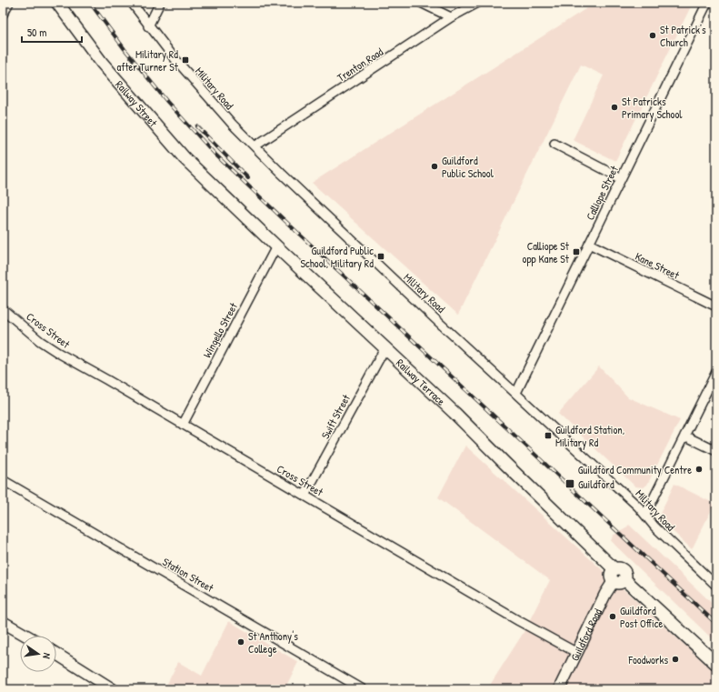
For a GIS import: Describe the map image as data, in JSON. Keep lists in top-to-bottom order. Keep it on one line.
{"streets":{"main road":["Railway Street","Railway Terrace"],"street":["Trenton Road","Military Road","Calliope Street","Kane Street","Cross Street","Wingello Street","Swift Street","Station Street","Guildford Road"]},"crossings":[["Trenton Road","Military Road"],["Military Road","Calliope Street"],["Railway Street","Railway Terrace"],["Calliope Street","Kane Street"],["Cross Street","Wingello Street"],["Cross Street","Swift Street"],["Cross Street","Guildford Road"],["Wingello Street","Railway Terrace"],["Railway Terrace","Swift Street"],["Railway Terrace","Guildford Road"]],"places":{"other":["St Patrick's Church","St Patricks Primary School","Guildford Public School","Guildford Community Centre","Guildford Post Office","St Anthony's College","Foodworks"],"transit":["Military Rd after Turner St","Calliope St opp Kane St","Guildford Public School, Military Rd","Guildford Station, Military Rd","Guildford"]},"scale_bar":"50 m","north":"right"}
